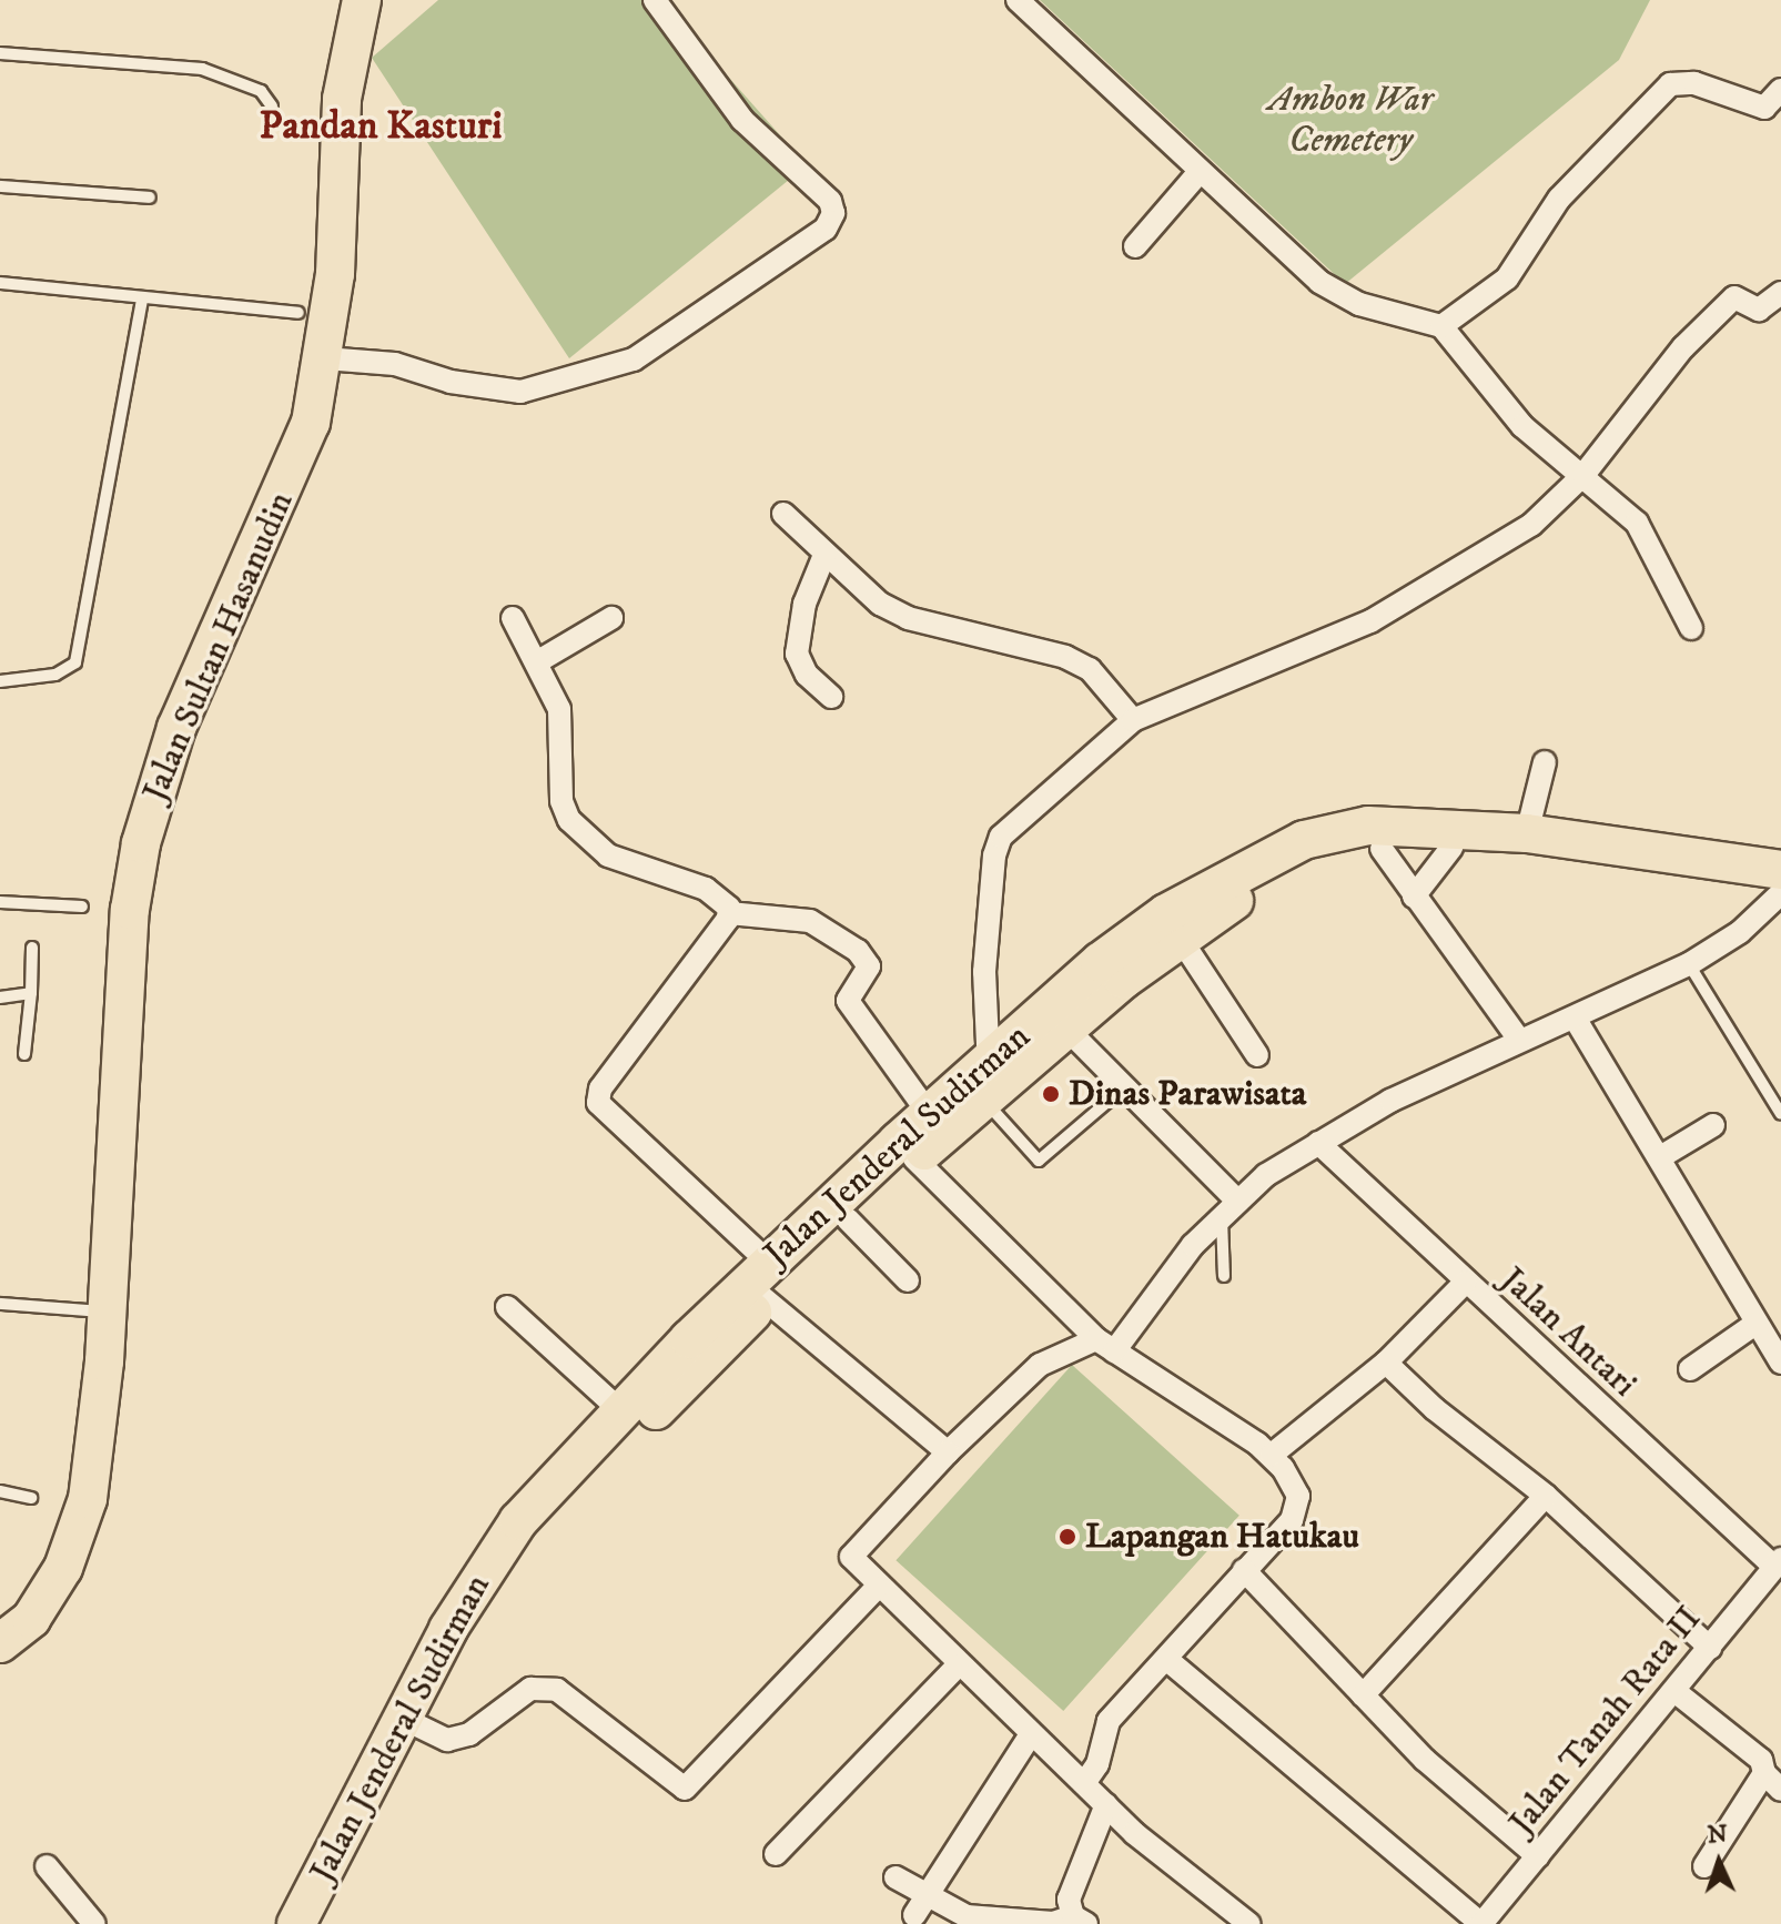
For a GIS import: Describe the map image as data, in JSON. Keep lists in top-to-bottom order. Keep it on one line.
{"streets":{"highway":["Jalan Sultan Hasanudin","Jalan Jenderal Sudirman"],"street":["Jalan Antari","Jalan Tanah Rata II"]},"crossings":[["Jalan Antari","Jalan Tanah Rata II"]],"districts":["Pandan Kasturi"],"parks":["Ambon War Cemetery"],"places":["Dinas Parawisata","Lapangan Hatukau"],"north":"top"}
